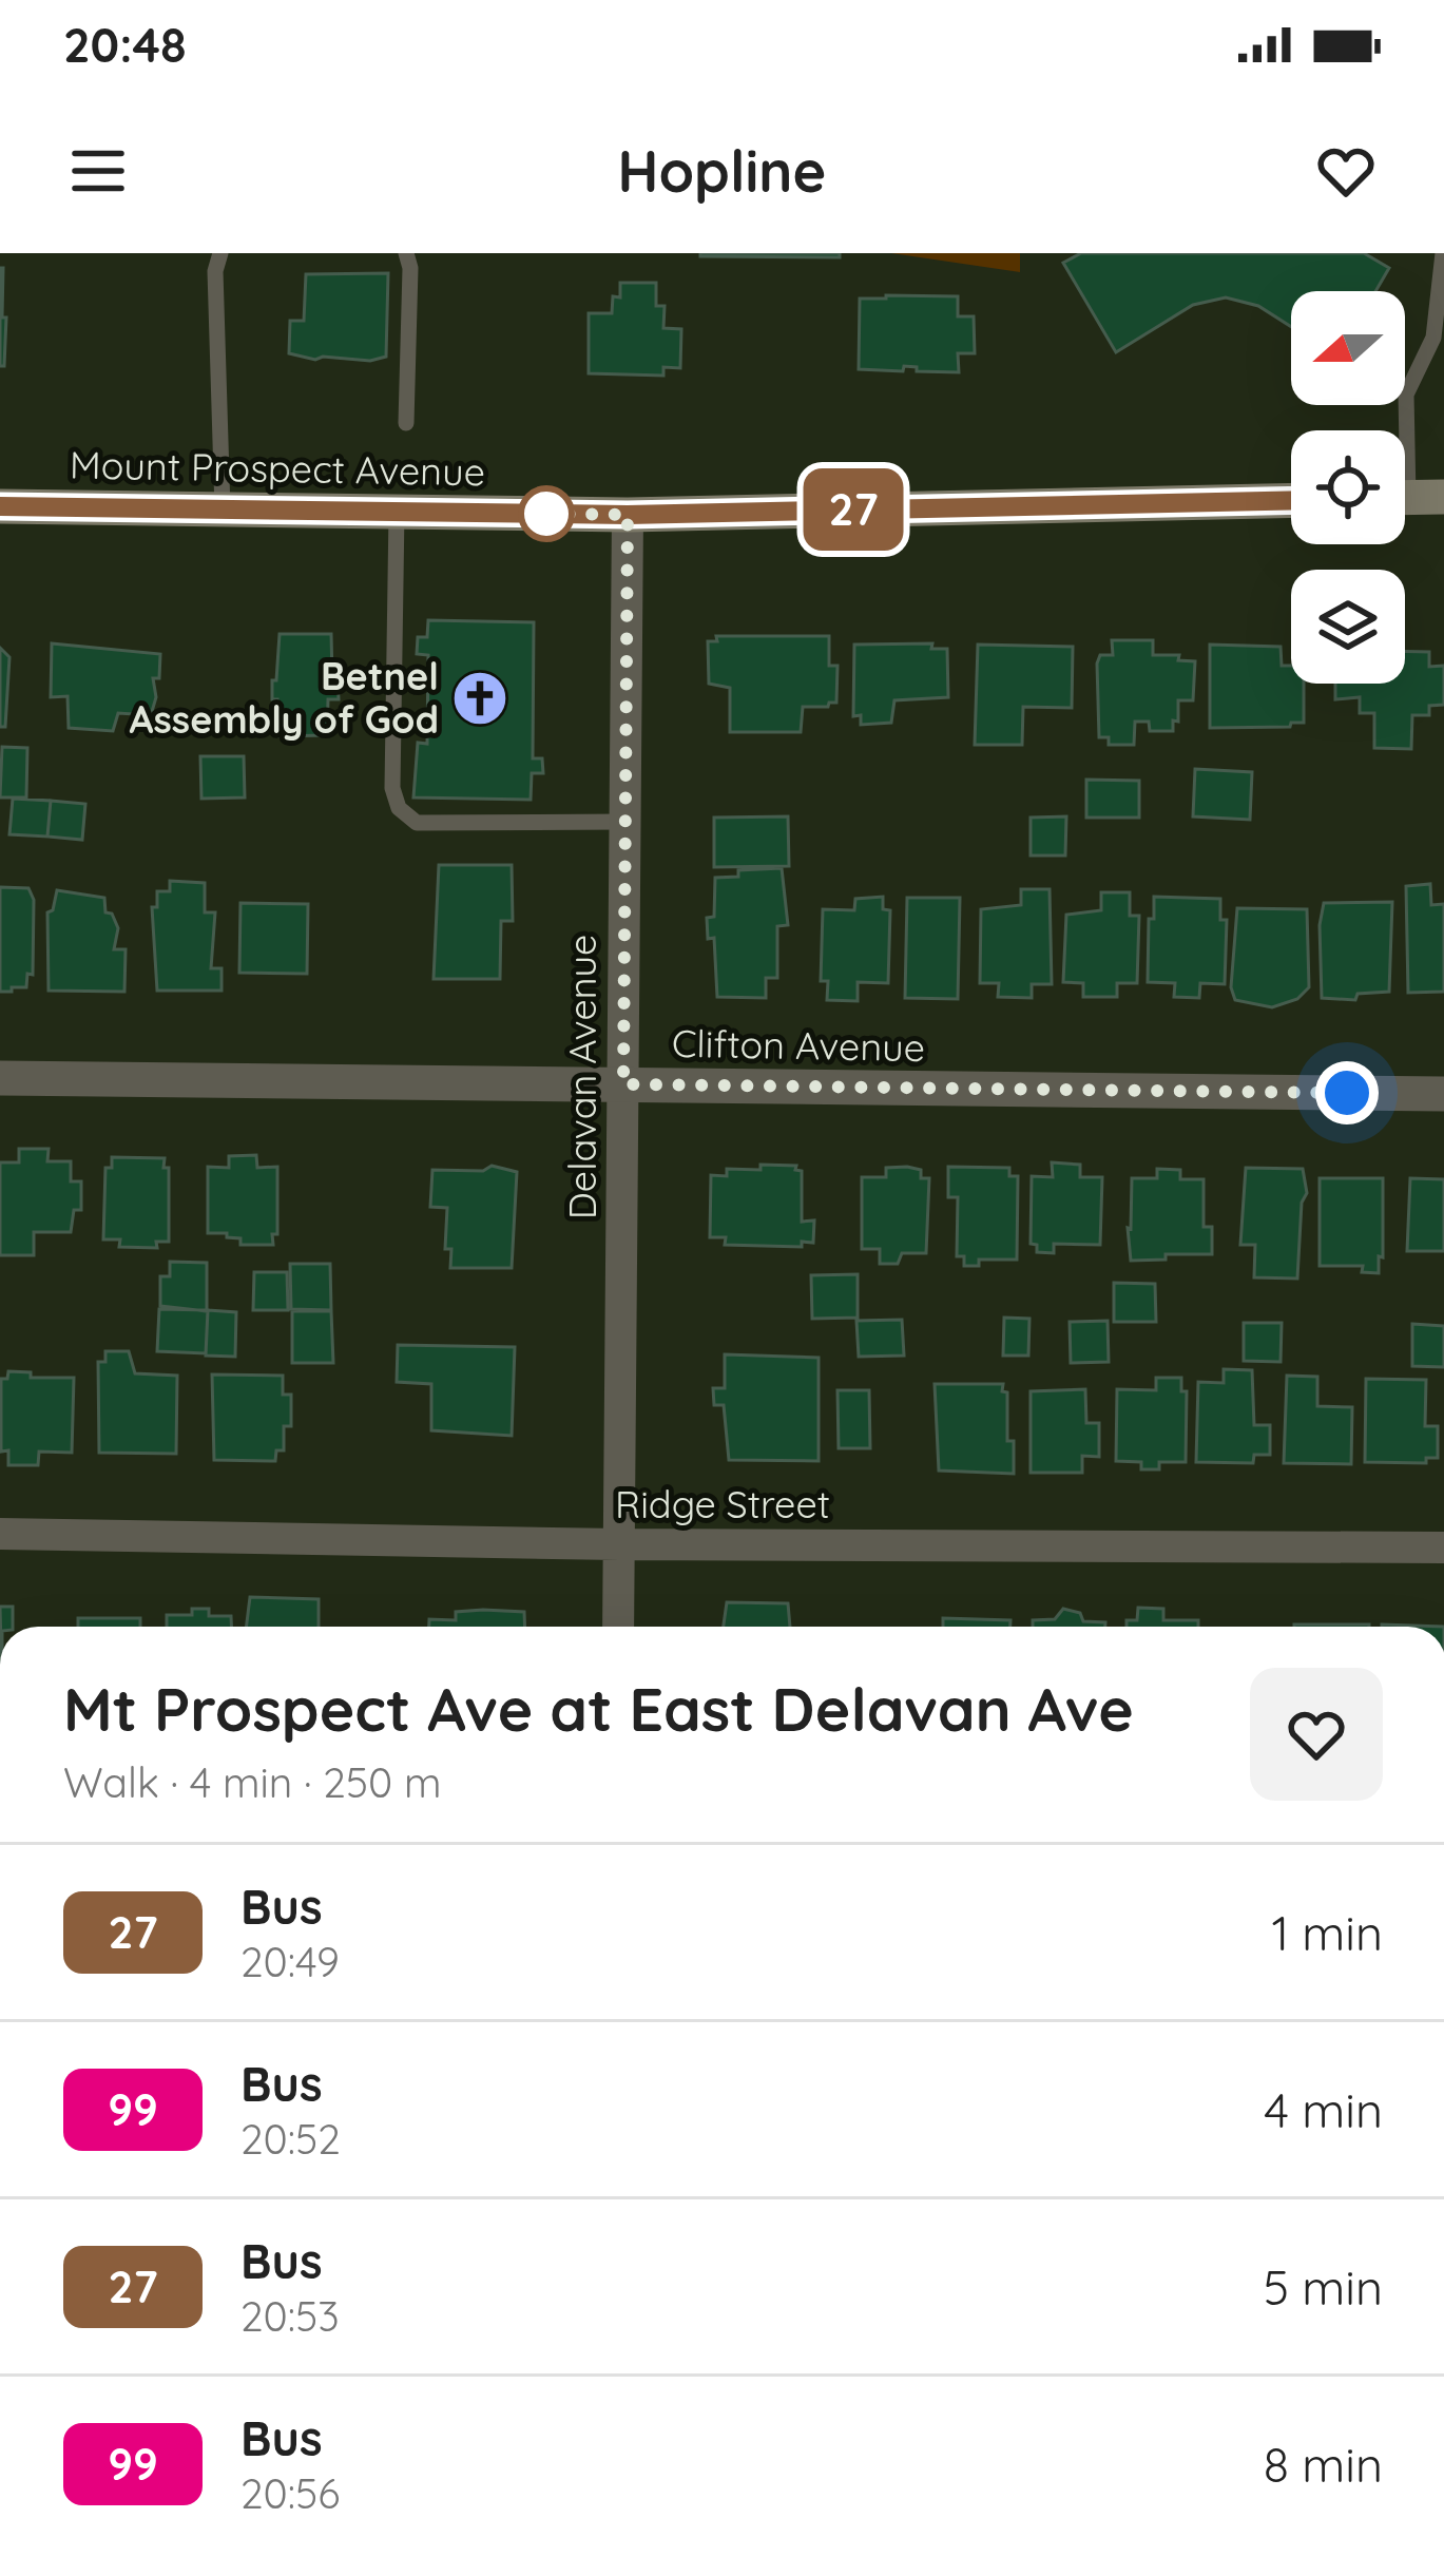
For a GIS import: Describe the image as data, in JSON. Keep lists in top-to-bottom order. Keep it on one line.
{"streets":{"main road":["Mount Prospect Avenue"],"street":["Clifton Avenue","Delavan Avenue","Ridge Street"]},"crossings":[["Mount Prospect Avenue","Delavan Avenue"],["Clifton Avenue","Delavan Avenue"],["Delavan Avenue","Ridge Street"]],"places":{"church":["Betnel Assembly of God"]},"lines":["bus line 27"],"north":"left","page":{"status":"20:48","header":"Hopline","on_map":"27","heading":["Mt Prospect Ave at East Delavan Ave","Walk · 4 min · 250 m"],"list":[{"mark":"27","name":"Bus","note":"20:49","value":"1 min"},{"mark":"99","name":"Bus","note":"20:52","value":"4 min"},{"mark":"27","name":"Bus","note":"20:53","value":"5 min"},{"mark":"99","name":"Bus","note":"20:56","value":"8 min"}]}}
